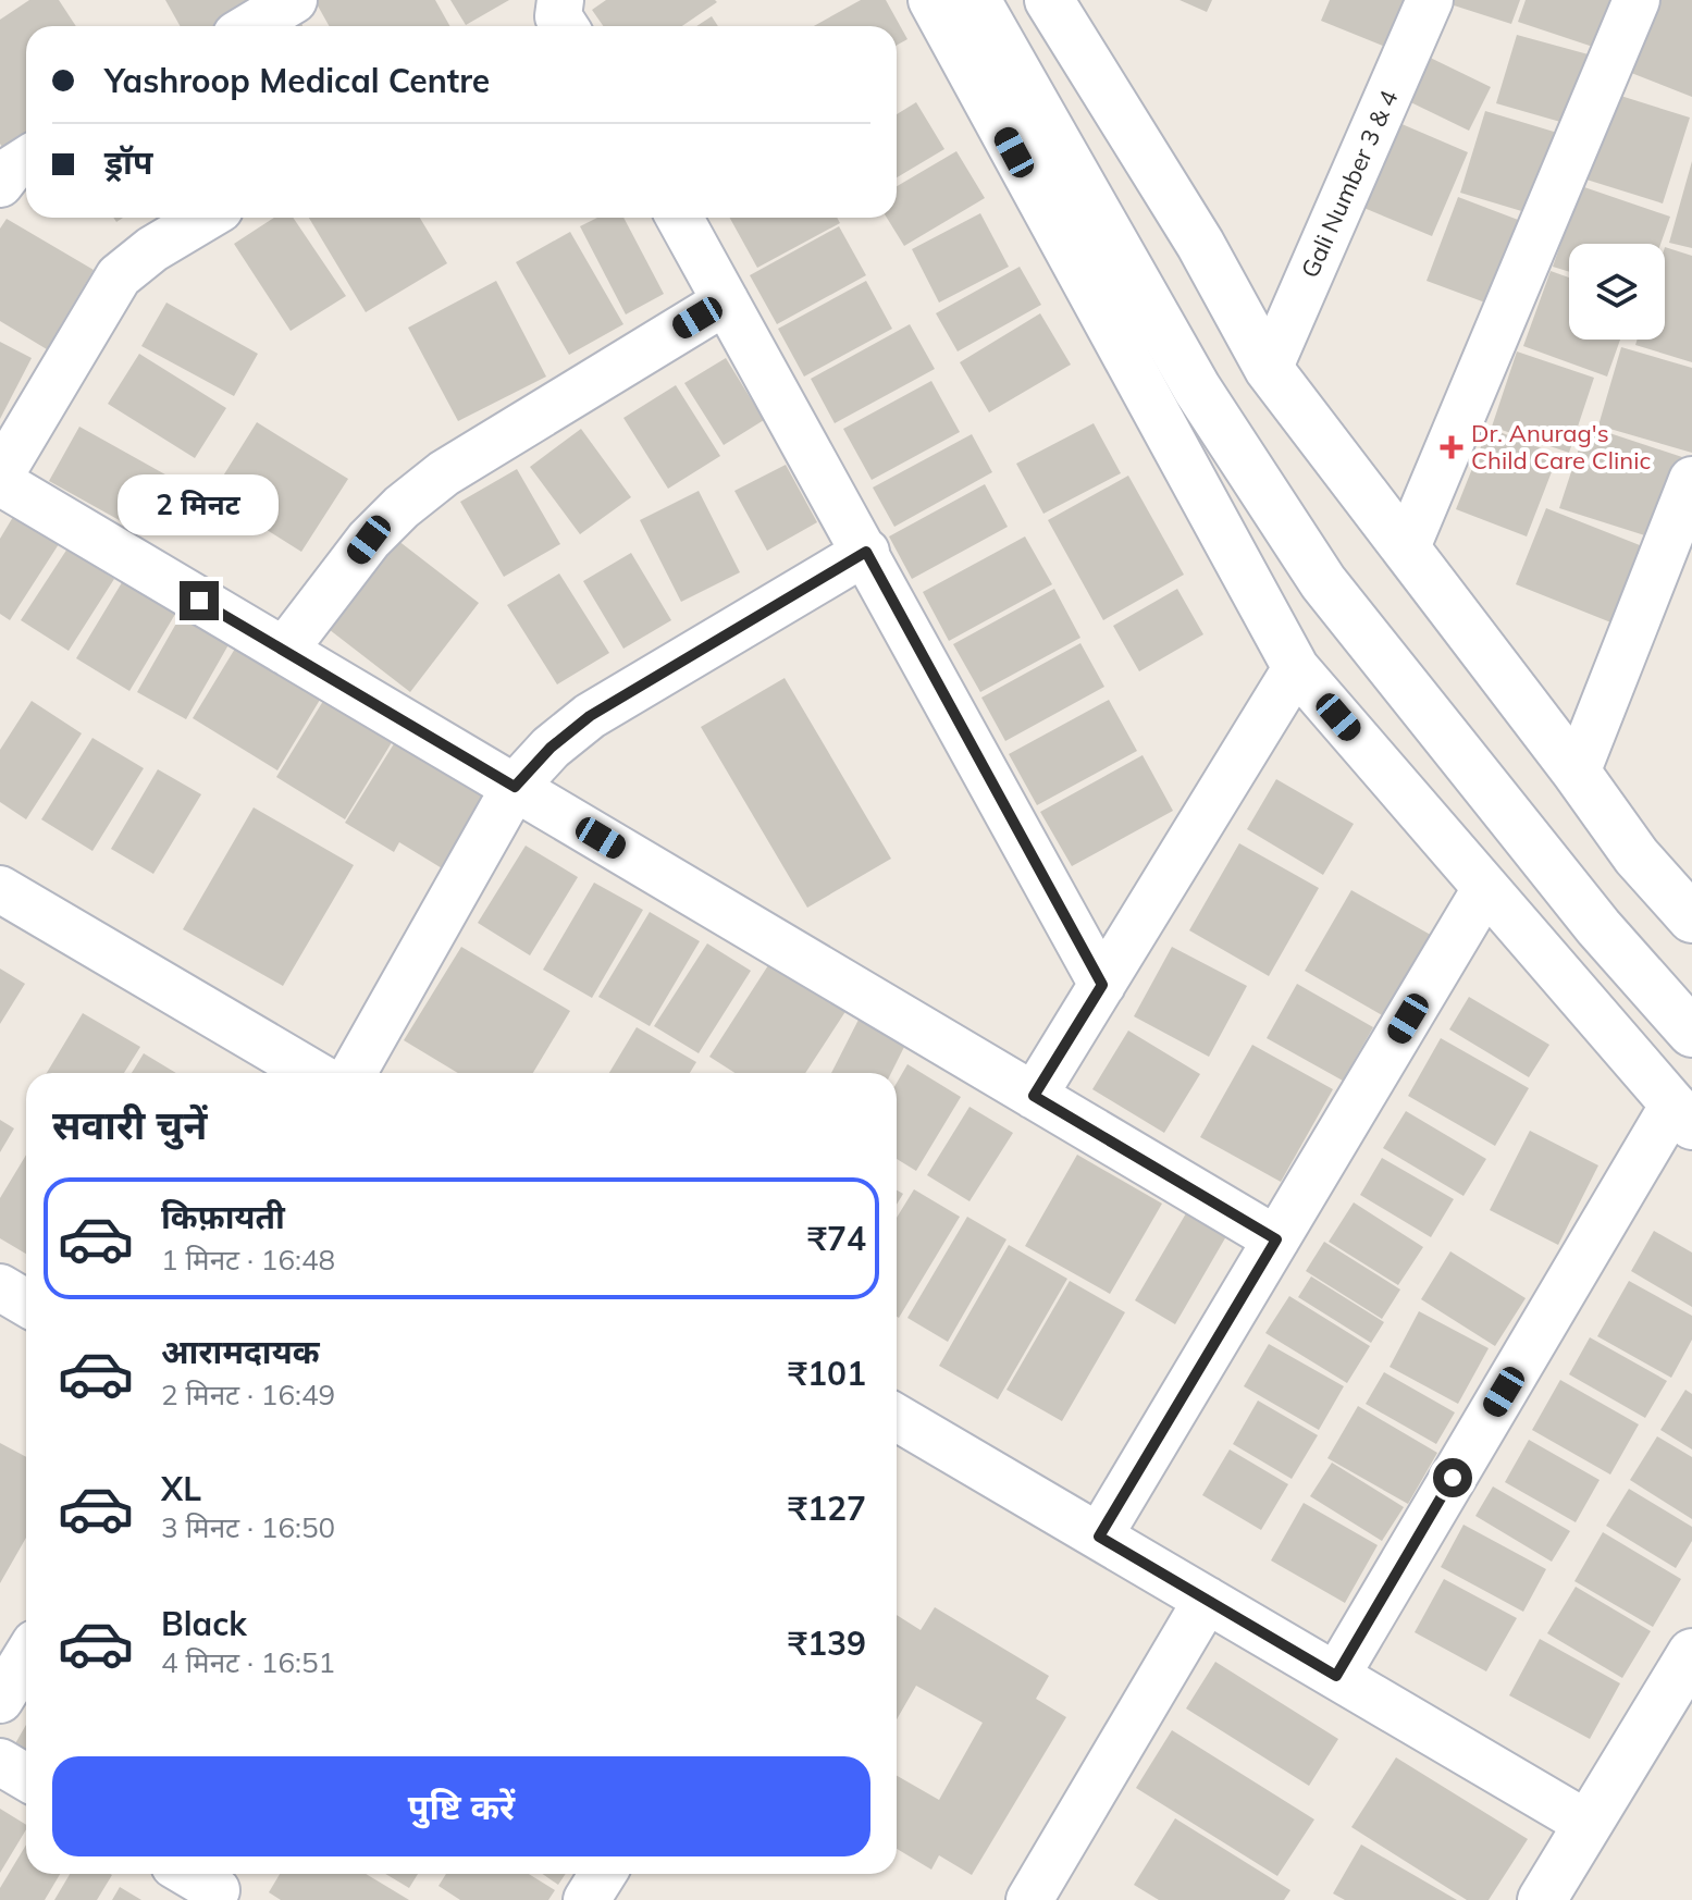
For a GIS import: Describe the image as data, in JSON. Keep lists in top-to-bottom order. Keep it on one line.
{"streets":{"street":["Gali Number 3 & 4"]},"places":{"health":["Dr. Anurag's Child Care Clinic"]},"page":{"banner":["Yashroop Medical Centre","ड्रॉप"],"bubble":"2 मिनट","heading":"सवारी चुनें","list":[{"name":"किफ़ायती","note":"1 मिनट · 16:48","value":"₹74"},{"name":"आरामदायक","note":"2 मिनट · 16:49","value":"₹101"},{"name":"XL","note":"3 मिनट · 16:50","value":"₹127"},{"name":"Black","note":"4 मिनट · 16:51","value":"₹139"}],"buttons":"पुष्टि करें"}}
